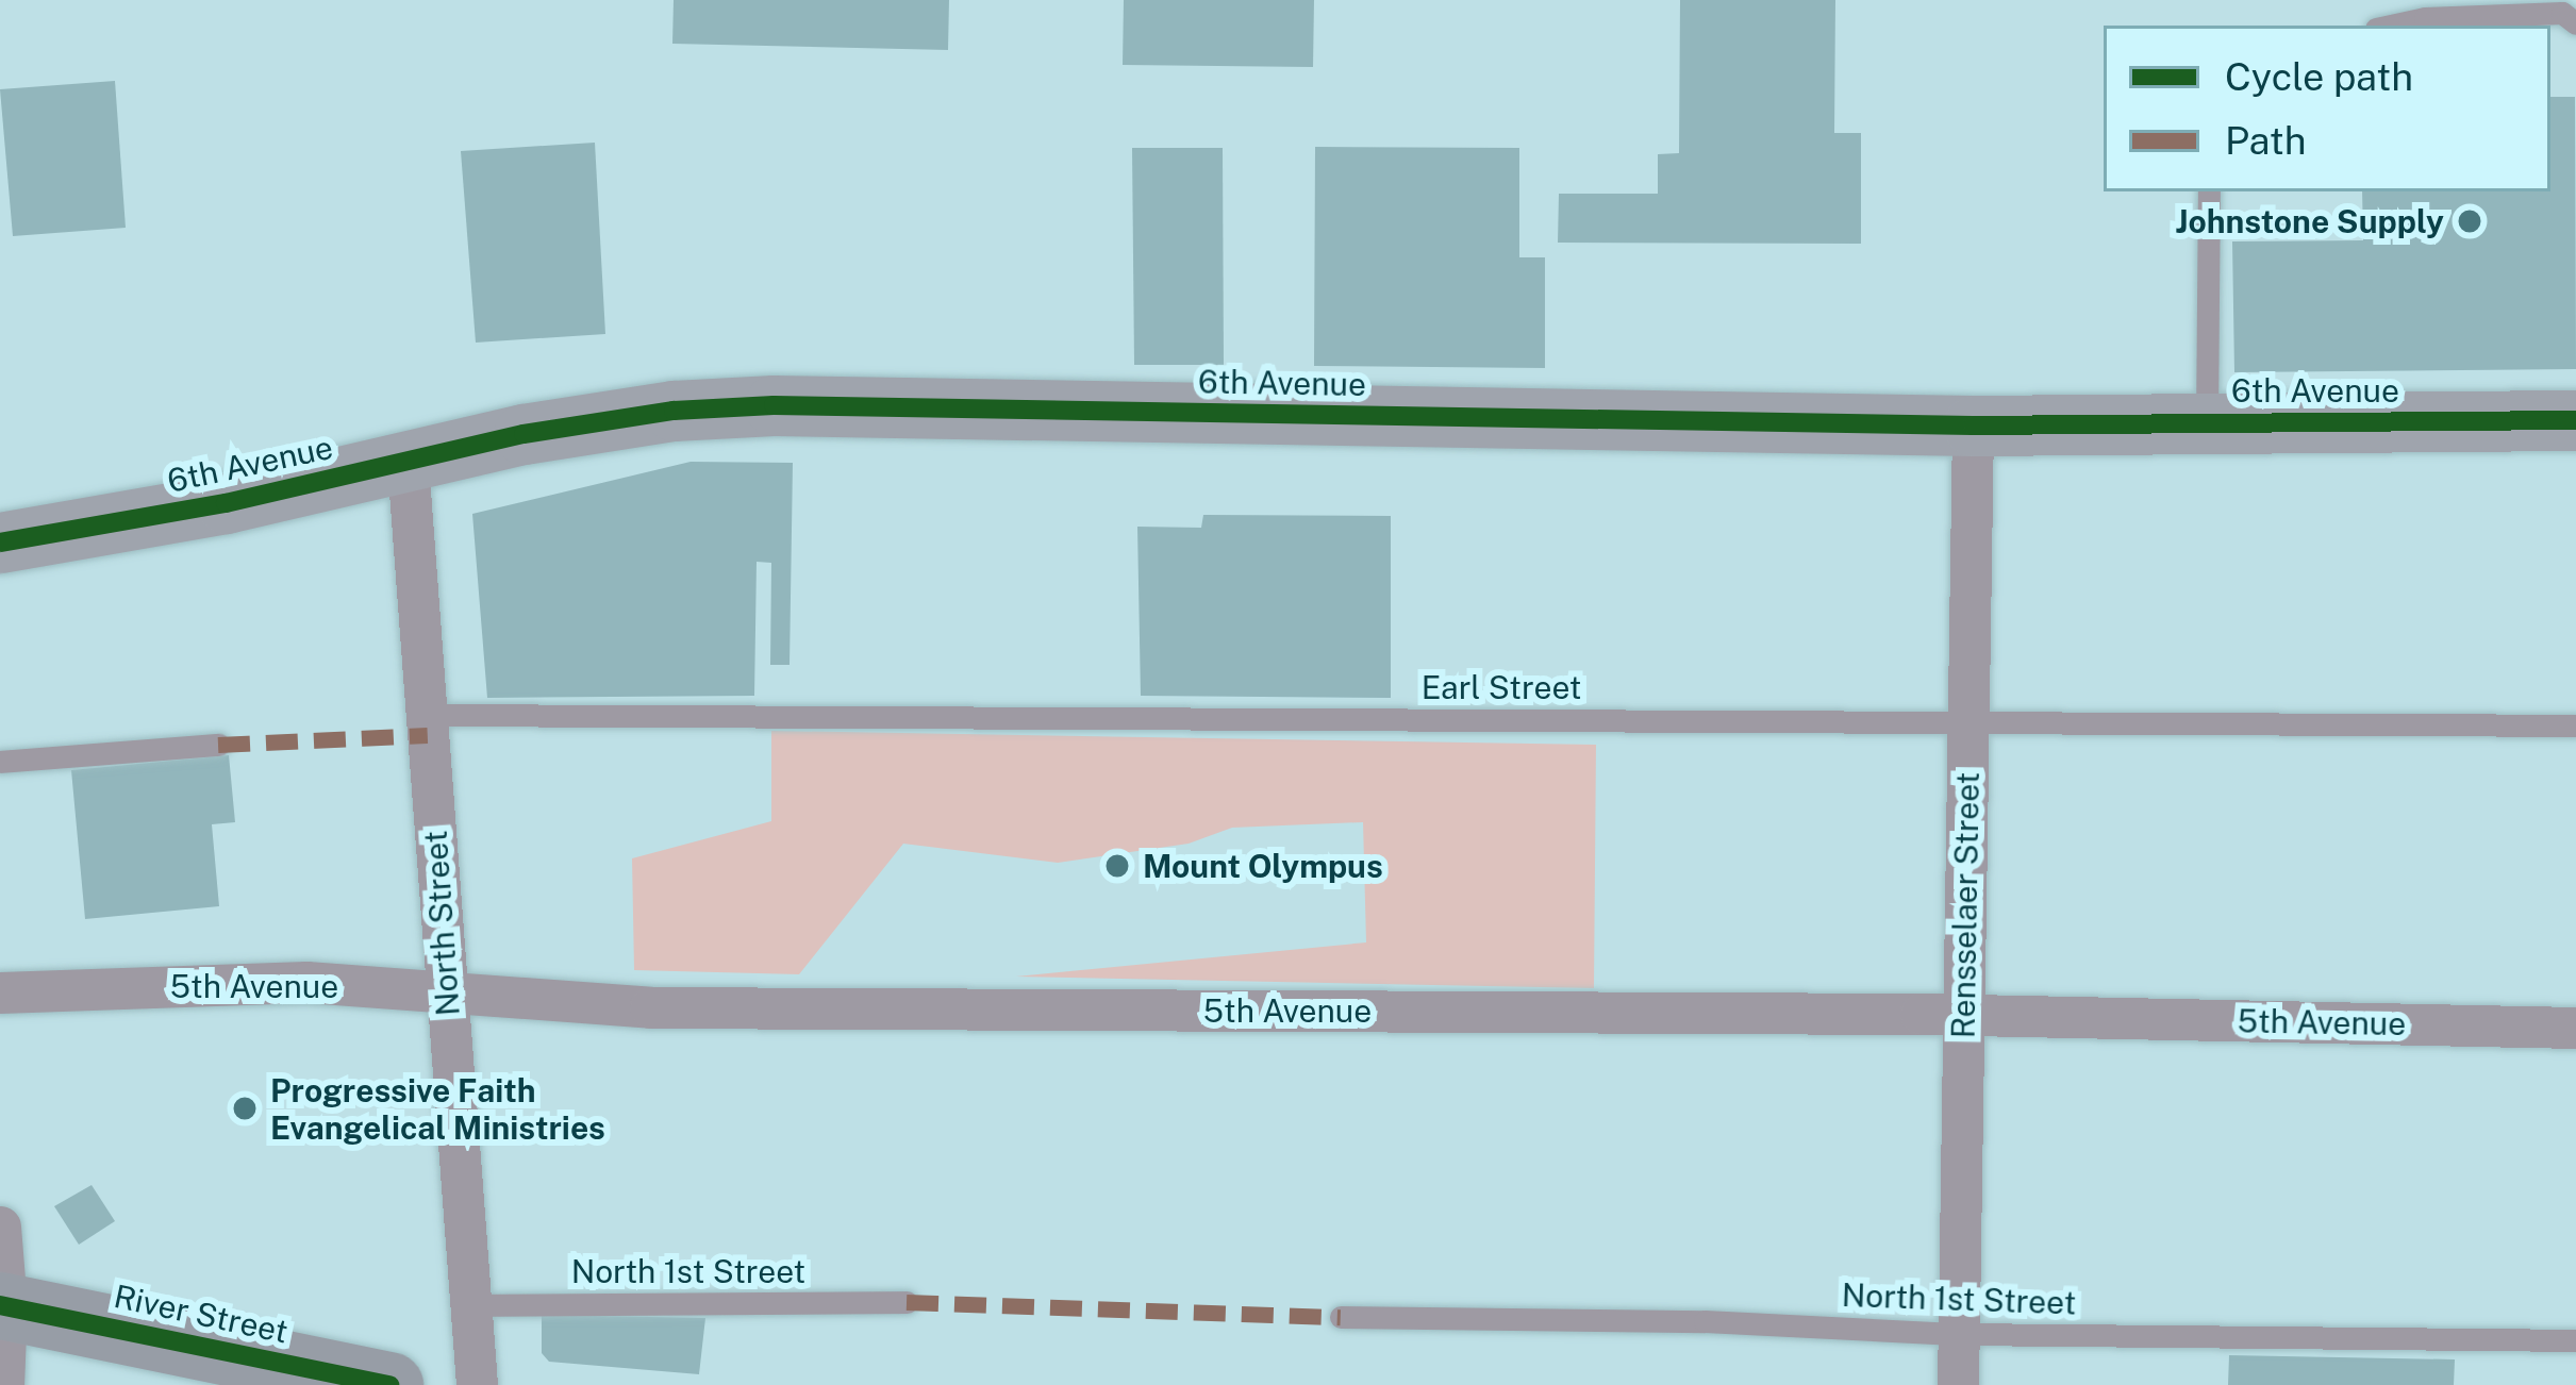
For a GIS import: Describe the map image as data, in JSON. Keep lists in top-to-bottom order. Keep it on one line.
{"streets":{"main road":["River Street"],"street":["6th Avenue","Rensselaer Street","North Street","5th Avenue"],"lane":["Earl Street","North 1st Street"]},"crossings":[["6th Avenue","Rensselaer Street"],["6th Avenue","North Street"],["Earl Street","Rensselaer Street"],["Earl Street","North Street"],["Rensselaer Street","5th Avenue"],["Rensselaer Street","North 1st Street"],["North Street","5th Avenue"],["North Street","North 1st Street"]],"places":["Johnstone Supply","Mount Olympus","Progressive Faith Evangelical Ministries"],"legend":["Cycle path","Path"]}
